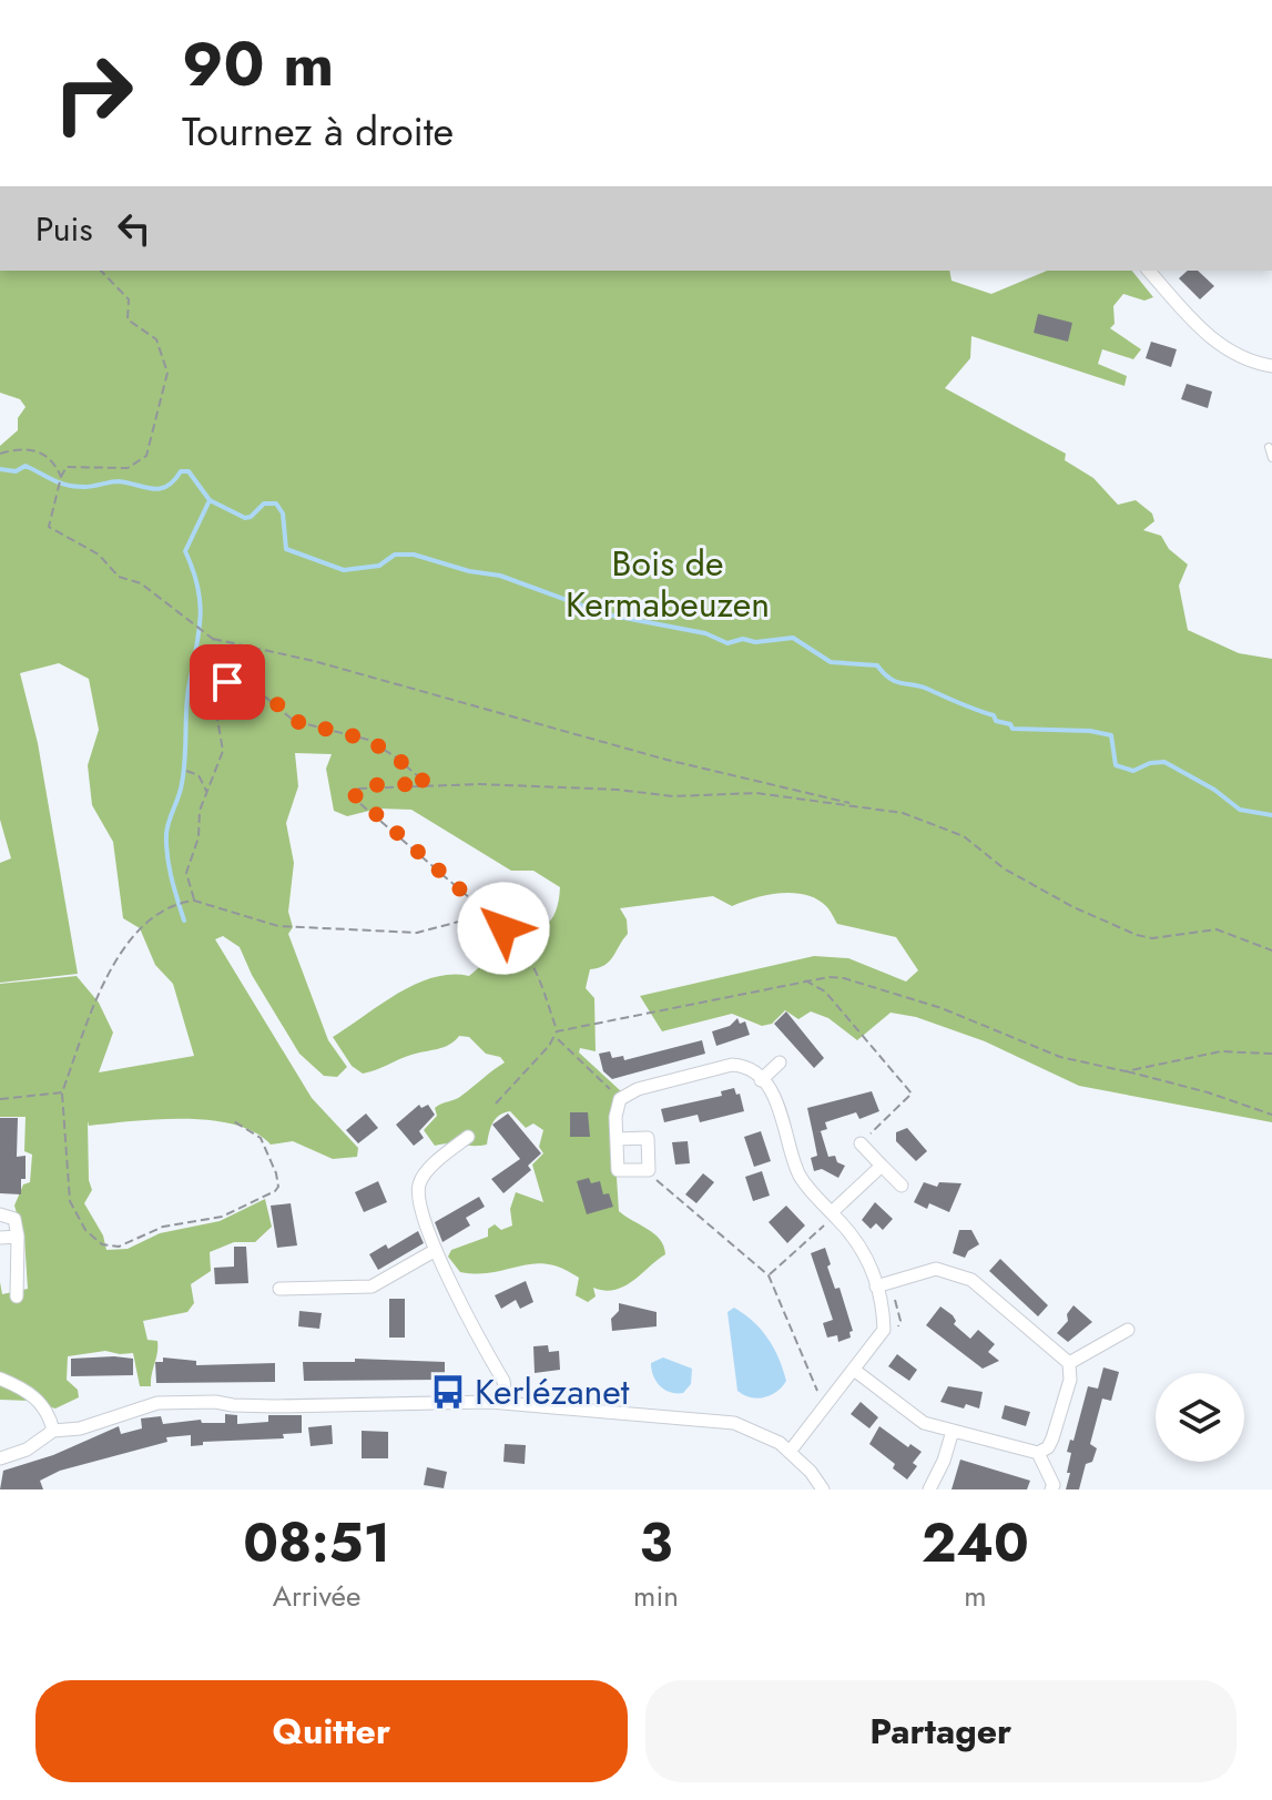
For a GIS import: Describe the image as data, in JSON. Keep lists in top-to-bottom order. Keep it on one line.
{"parks":["Bois de Kermabeuzen"],"places":{"bus stop":["Kerlézanet"]},"page":{"turn":["90 m","Tournez à droite"],"then":"Puis","eta":["08:51","Arrivée","3","min","240","m"],"buttons":["Quitter","Partager"]}}
